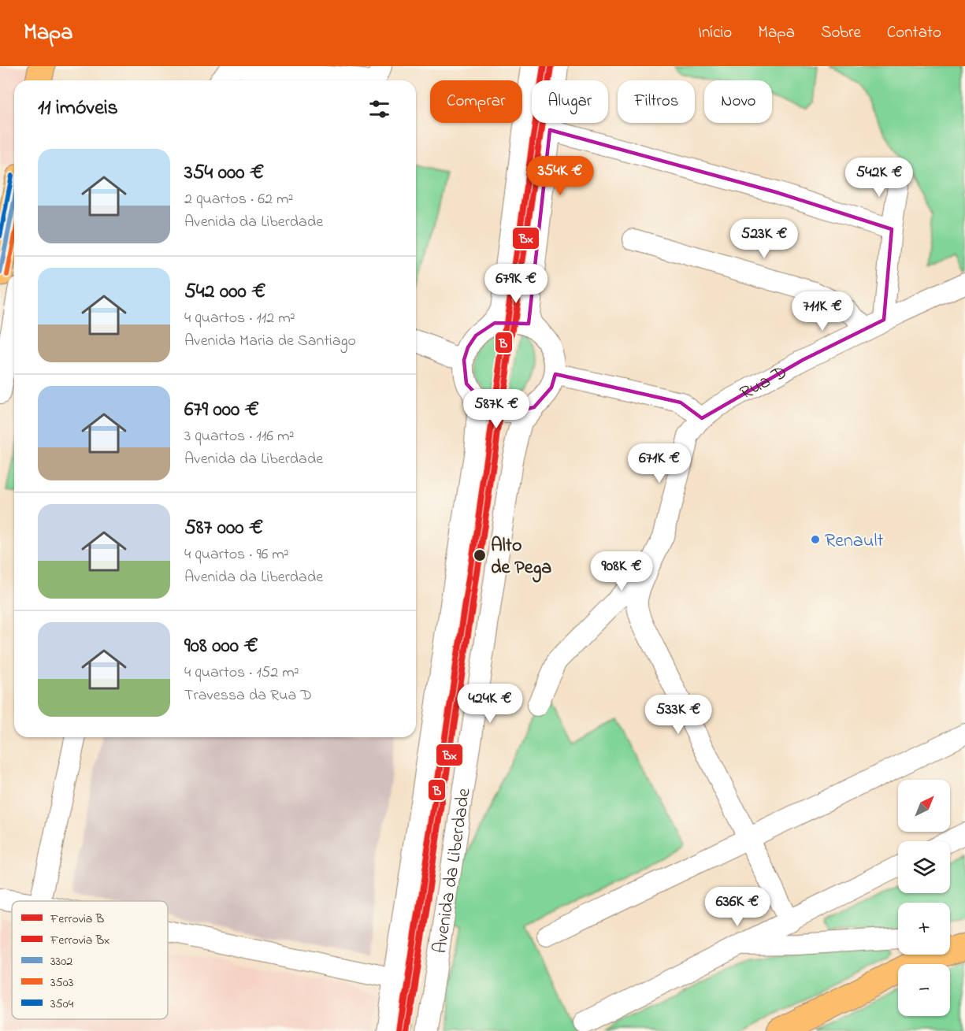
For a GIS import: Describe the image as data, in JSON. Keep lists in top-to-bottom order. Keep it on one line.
{"streets":{"street":["Rua D","Avenida da Liberdade"]},"places":["Renault","Alto de Pega"],"lines":["rail line B","rail line Bx","transit line 3504","transit line 3302","transit line 3503"],"legend":["Ferrovia B","Ferrovia Bx","3302","3503","3504"],"north":"top right","page":{"header":"Mapa","nav":["Início","Mapa","Sobre","Contato"],"chip":["Comprar","Alugar","Filtros","Novo"],"heading":"11 imóveis","list":[{"name":"354 000 €","note":"2 quartos · 62 m² · Avenida da Liberdade"},{"name":"542 000 €","note":"4 quartos · 112 m² · Avenida Maria de Santiago"},{"name":"679 000 €","note":"3 quartos · 116 m² · Avenida da Liberdade"},{"name":"587 000 €","note":"4 quartos · 96 m² · Avenida da Liberdade"},{"name":"908 000 €","note":"4 quartos · 152 m² · Travessa da Rua D"}],"price":["354K €","542K €","523K €","679K €","711K €","587K €","671K €","908K €","424K €","533K €","636K €"],"map_buttons":["+","−"]}}
